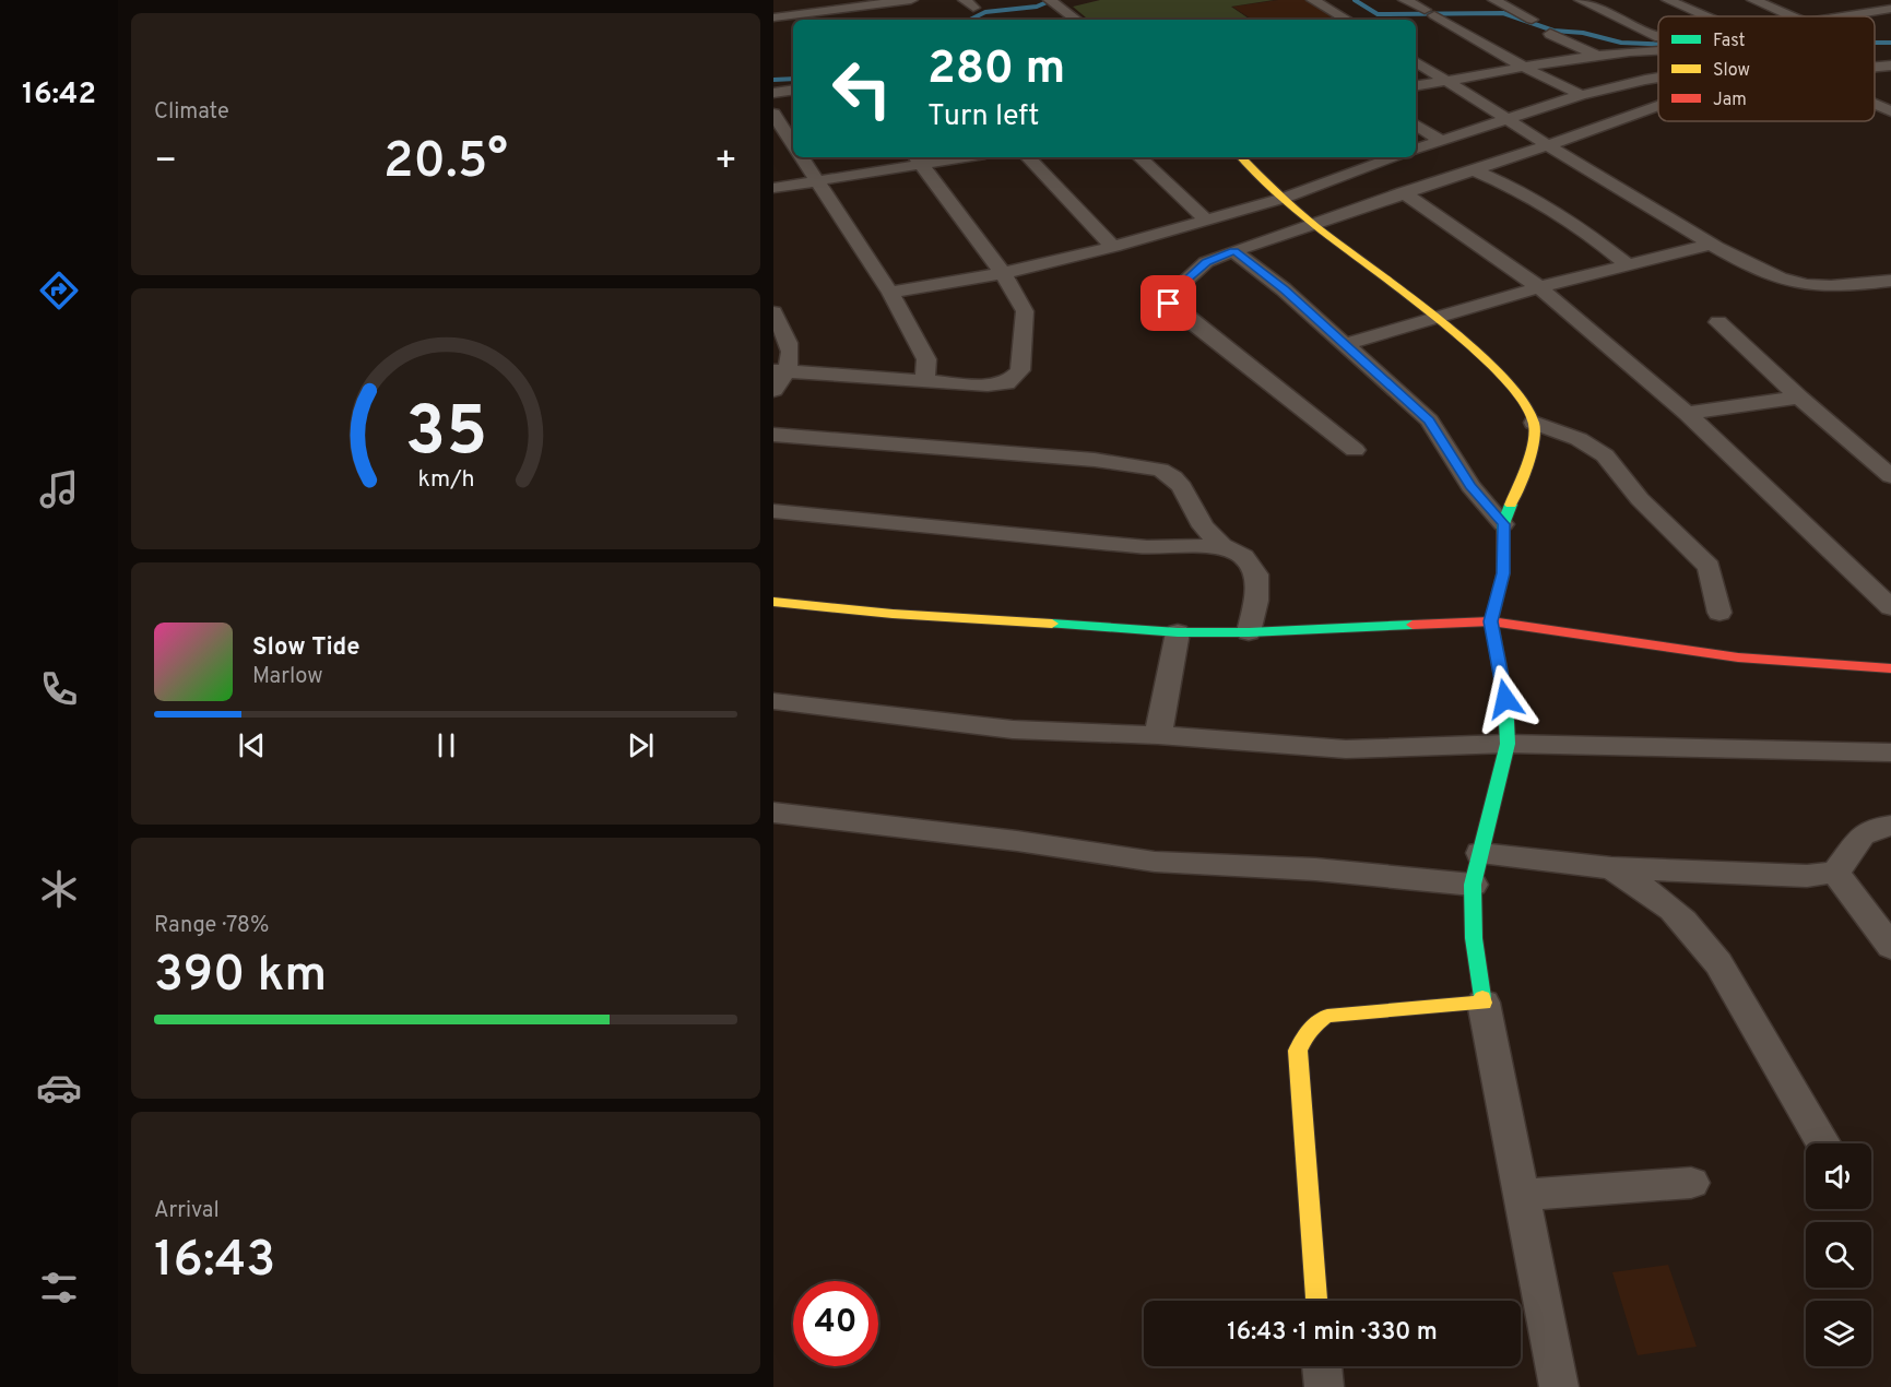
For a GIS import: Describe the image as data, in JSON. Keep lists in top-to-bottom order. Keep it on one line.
{"legend":["Fast","Slow","Jam"],"page":{"tabs":"16:42","tile":["Climate",["Range · 78%","390 km"],["Arrival","16:43"]],"turn":["280 m","Turn left"],"heat":["−","20.5°","+"],"song":["Slow Tide","Marlow"],"limit":"40","trip":"16:43 · 1 min · 330 m","gauge":["35","km/h"]}}
